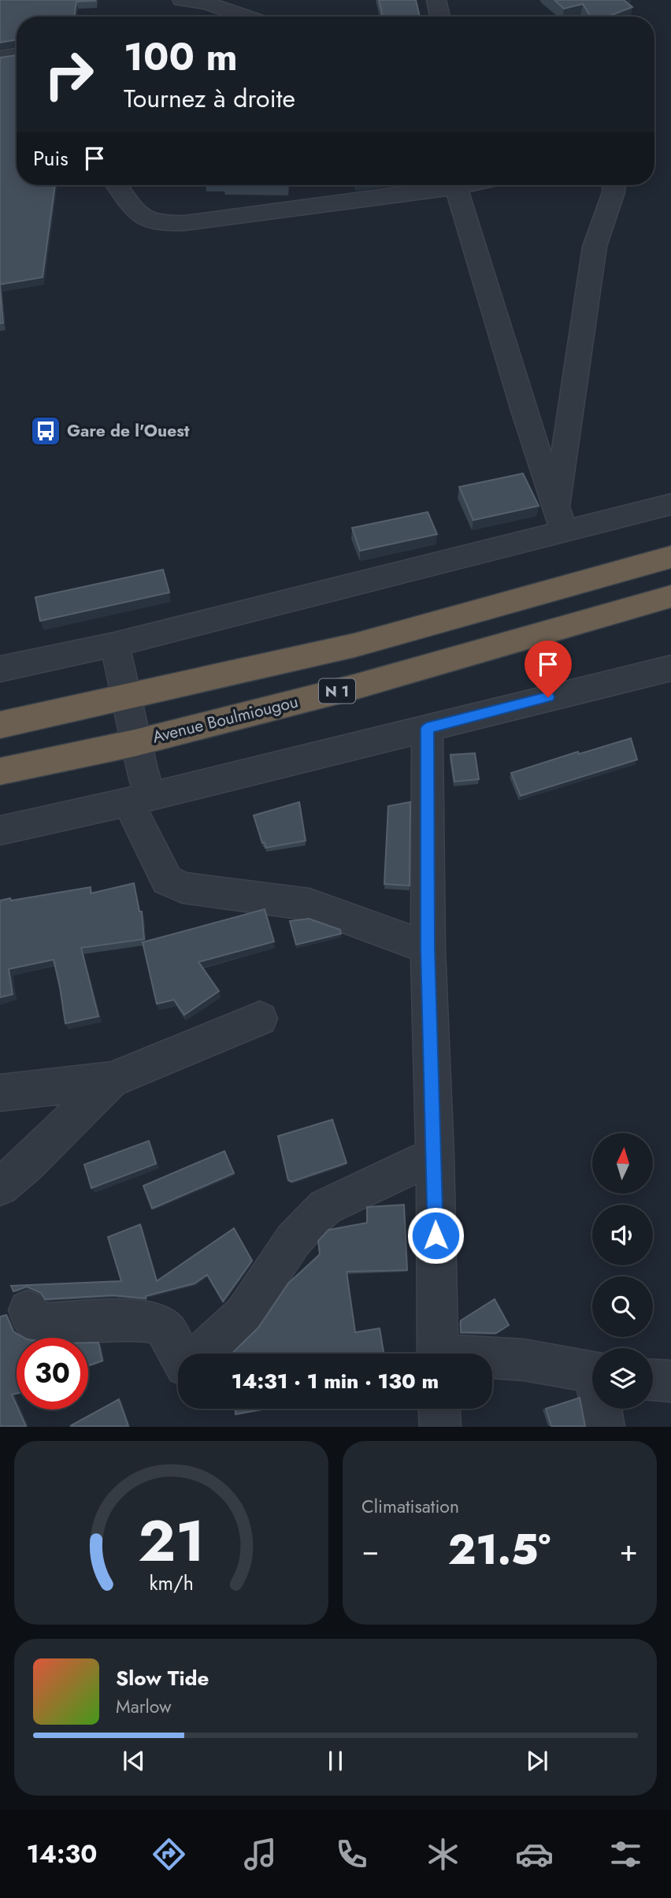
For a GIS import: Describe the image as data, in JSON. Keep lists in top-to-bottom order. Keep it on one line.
{"streets":{"highway":["N 1","Avenue Boulmiougou"]},"places":{"bus stop":["Gare de l'Ouest"]},"north":"top","page":{"turn":["100 m","Tournez à droite"],"then":"Puis","limit":"30","trip":"14:31 · 1 min · 130 m","tile":"Climatisation","heat":["−","21.5°","+"],"song":["Slow Tide","Marlow"],"tabs":"14:30","gauge":["21","km/h"]}}
